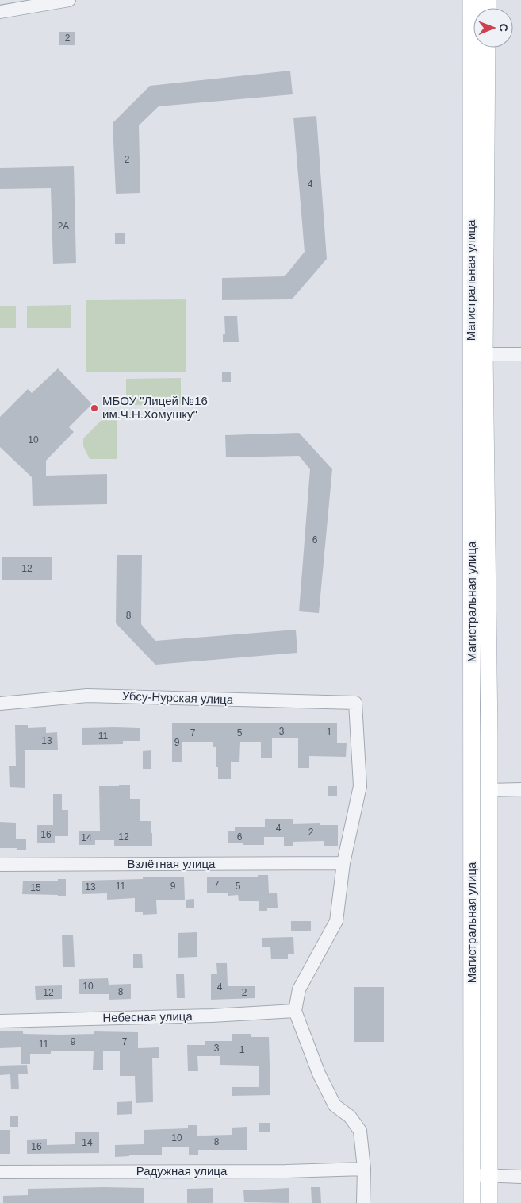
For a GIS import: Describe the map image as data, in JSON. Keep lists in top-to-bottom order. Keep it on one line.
{"streets":{"main road":["Магистральная улица"],"street":["Убсу-Нурская улица","Взлётная улица","Небесная улица","Радужная улица"]},"crossings":[["Убсу-Нурская улица","Взлётная улица"]],"places":["МБОУ \"Лицей №16 им.Ч.Н.Хомушку\""],"house_numbers":["2","2","4","2А","10","6","12","8","3","1","7","5","11","13","9","4","2","16","12","6","14","7","11","9","5","13","15","10","4","8","12","2","9","7","11","3","1","10","8","14","16"],"north":"right"}
